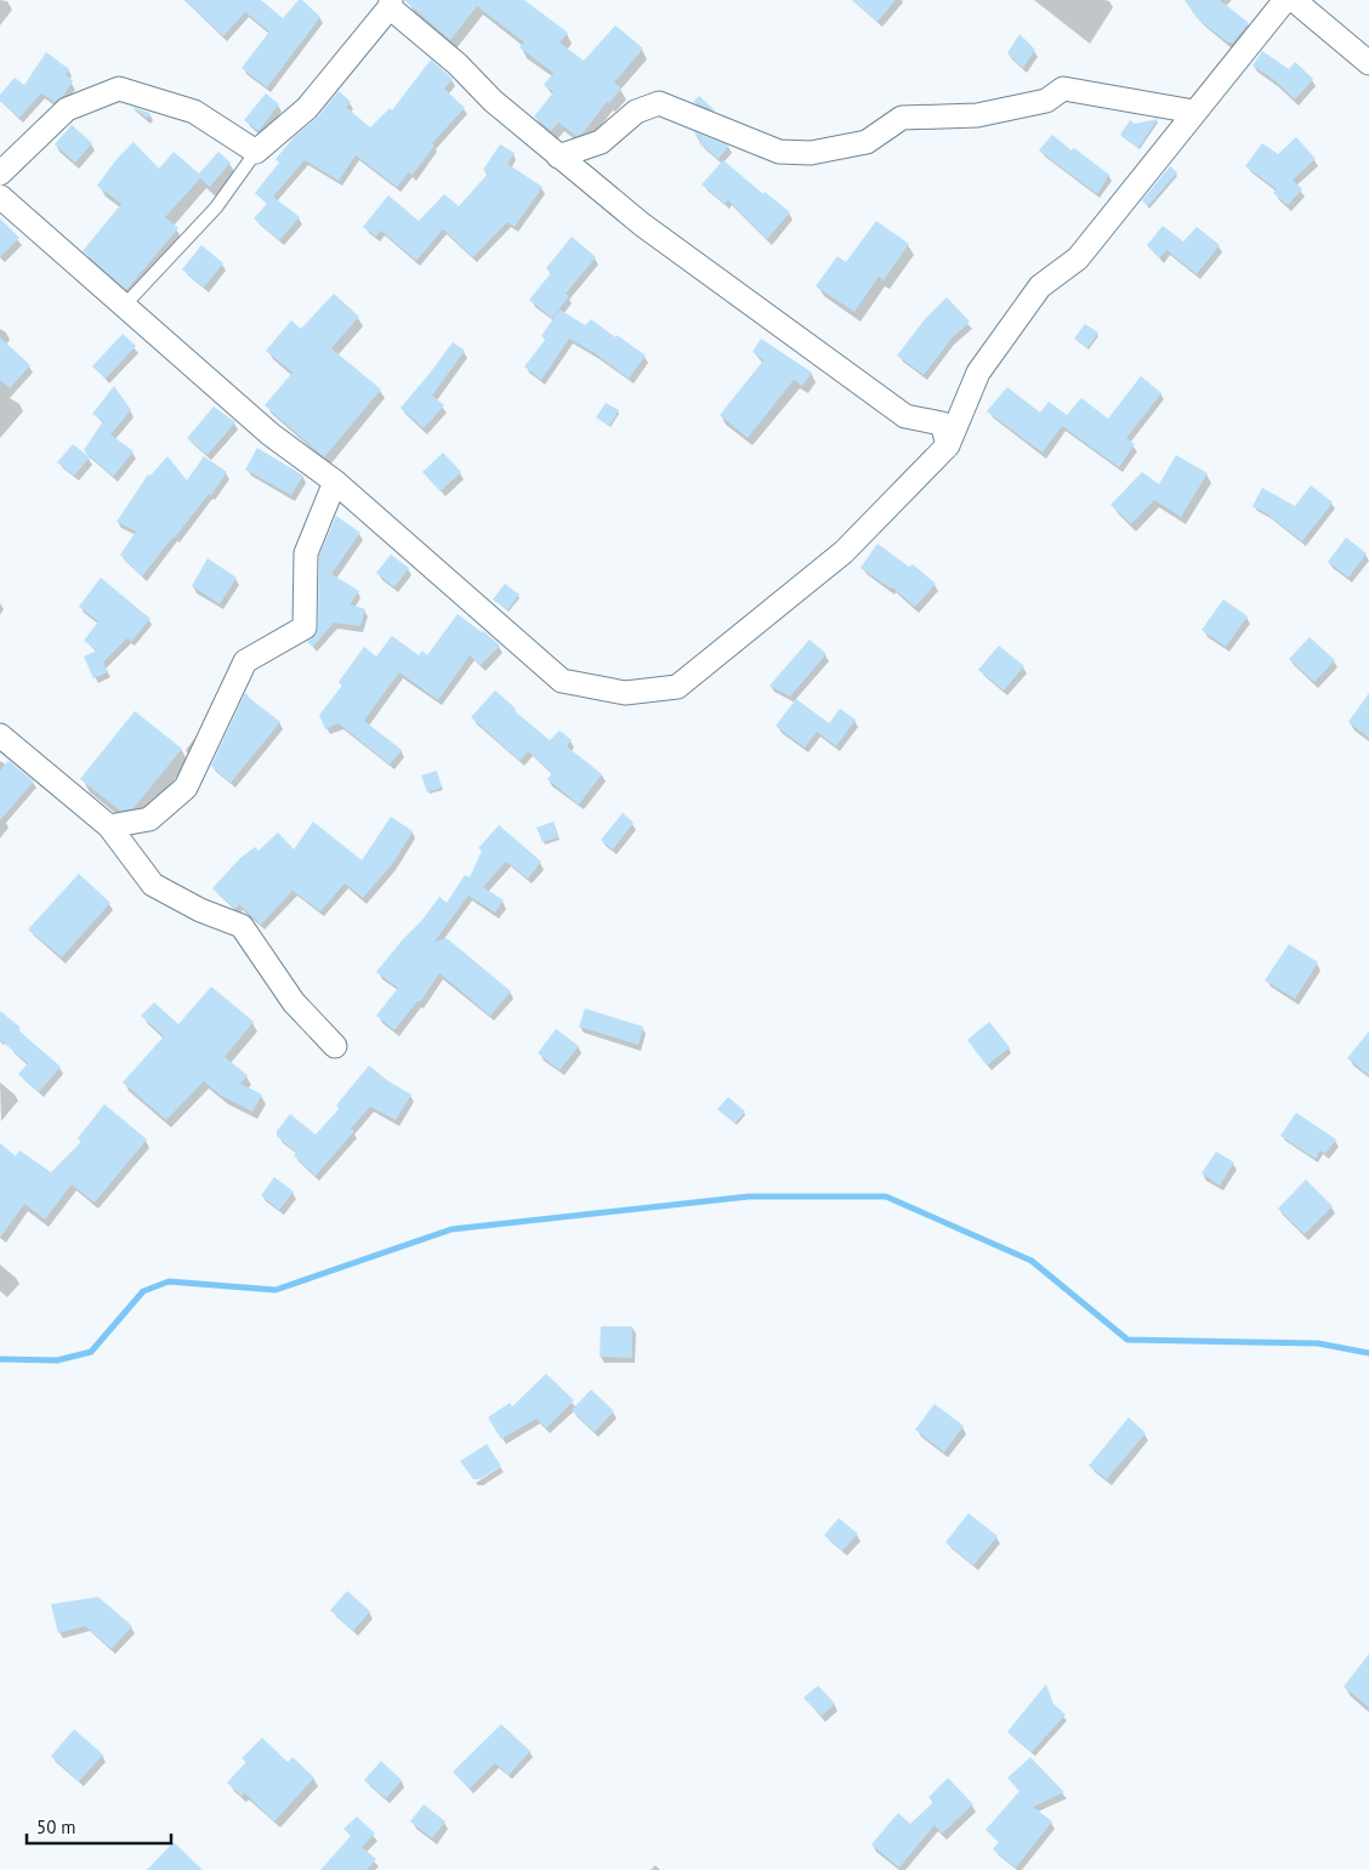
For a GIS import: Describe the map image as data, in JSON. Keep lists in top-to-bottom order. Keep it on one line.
{"scale_bar":"50 m"}
